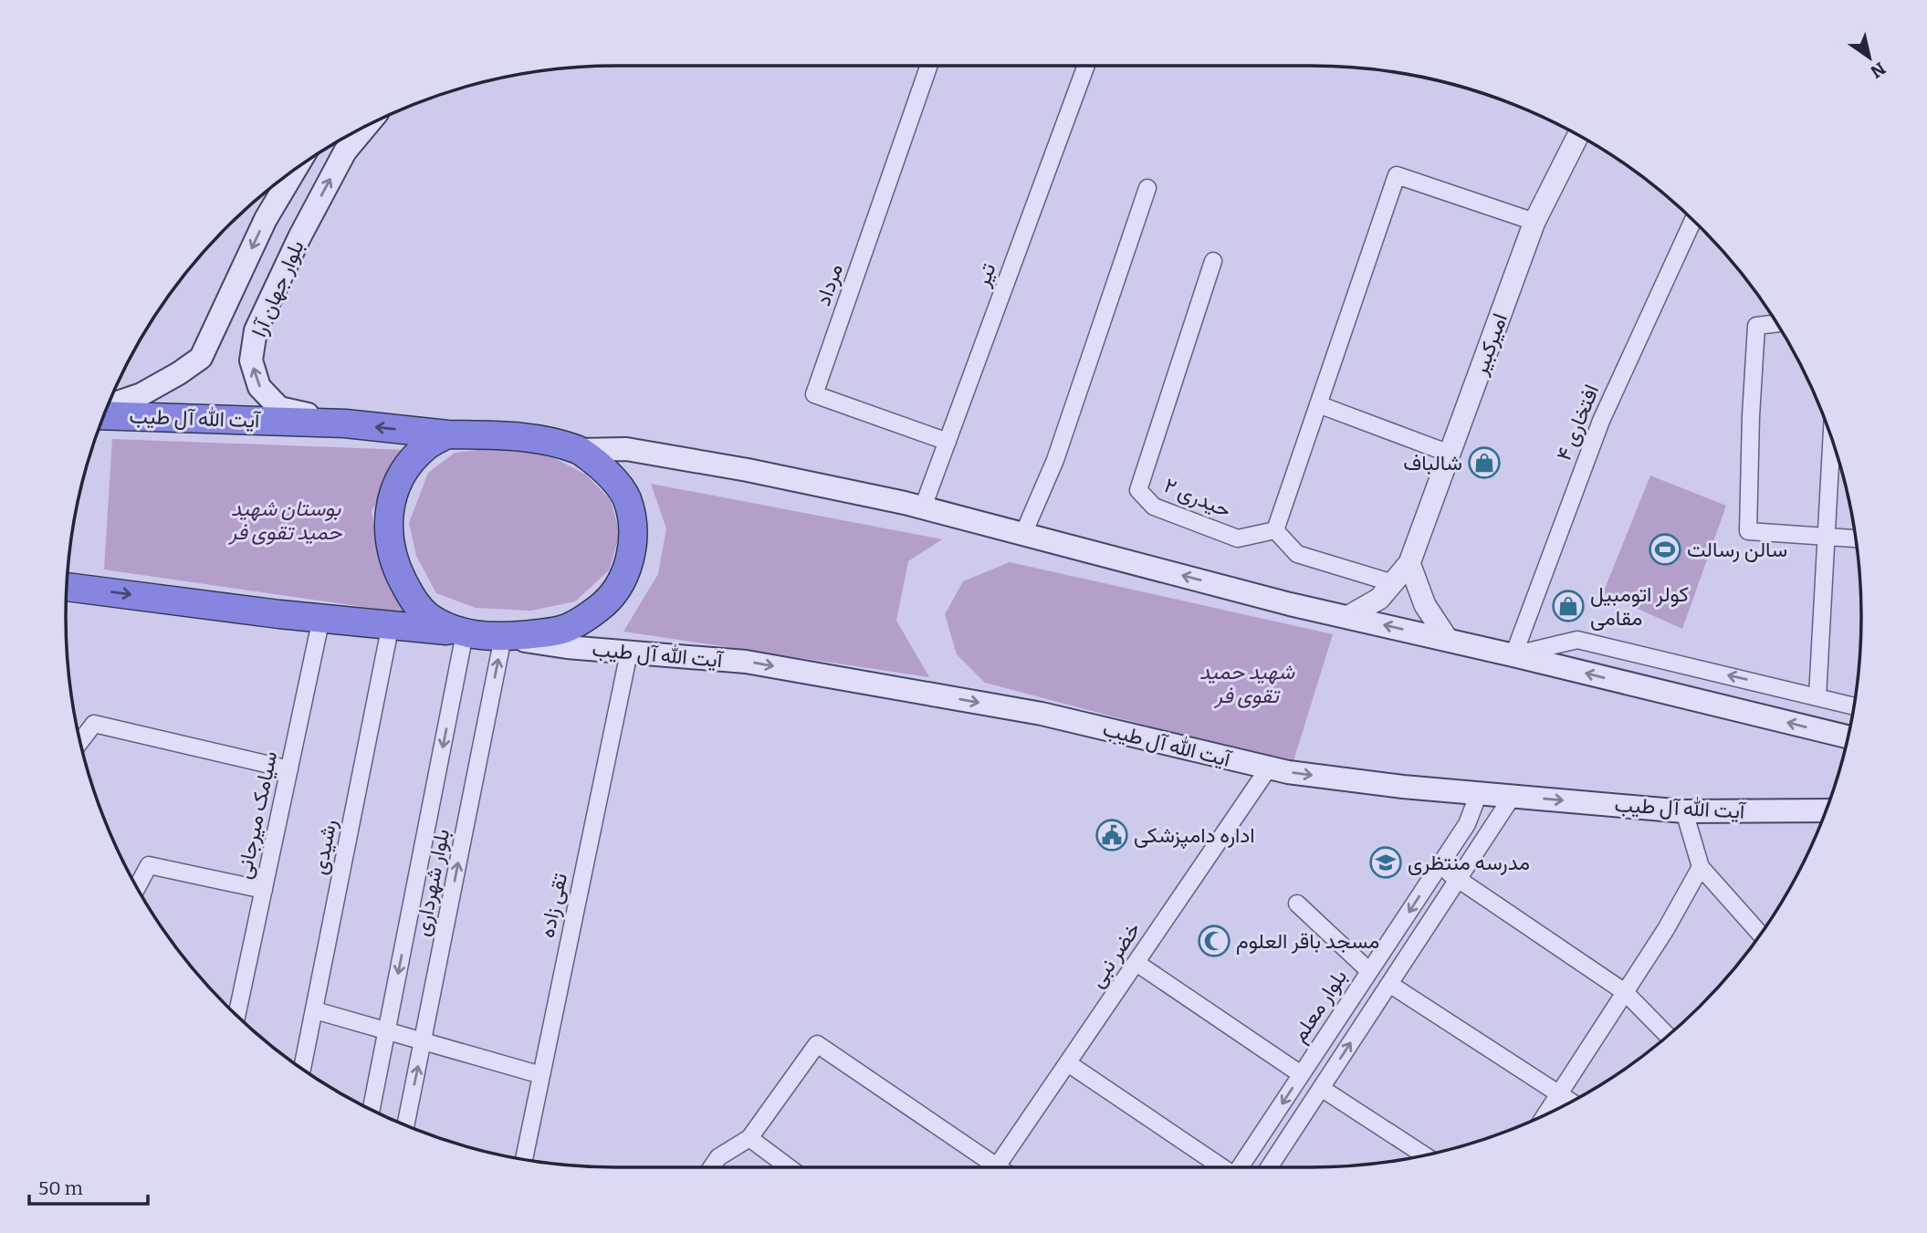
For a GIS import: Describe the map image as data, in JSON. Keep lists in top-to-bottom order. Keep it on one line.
{"streets":{"highway":["آیت الله آل طیب"],"main road":["بلوار جهان آرا"],"street":["تیر","مرداد","امیرکبیر","افتخاری ۴","حیدری ۲","سیامک میرجانی","رشیدی","بلوار شهرداری","تقی زاده","خضر نبی","بلوار معلم"]},"crossings":[["تیر","مرداد"],["بلوار جهان آرا","آیت الله آل طیب"],["آیت الله آل طیب","بلوار شهرداری"],["آیت الله آل طیب","تقی زاده"],["آیت الله آل طیب","خضر نبی"],["آیت الله آل طیب","بلوار معلم"]],"one_way":["آیت الله آل طیب"],"parks":["بوستان شهید حمید تقوی فر","شهید حمید تقوی فر"],"places":{"shop":["شالباف","کولر اتومبیل مقامی"],"sports":["سالن رسالت"],"public building":["اداره دامپزشکی"],"school or university":["مدرسه منتظری"],"mosque":["مسجد باقر العلوم"]},"scale_bar":"50 m","north":"bottom right"}
